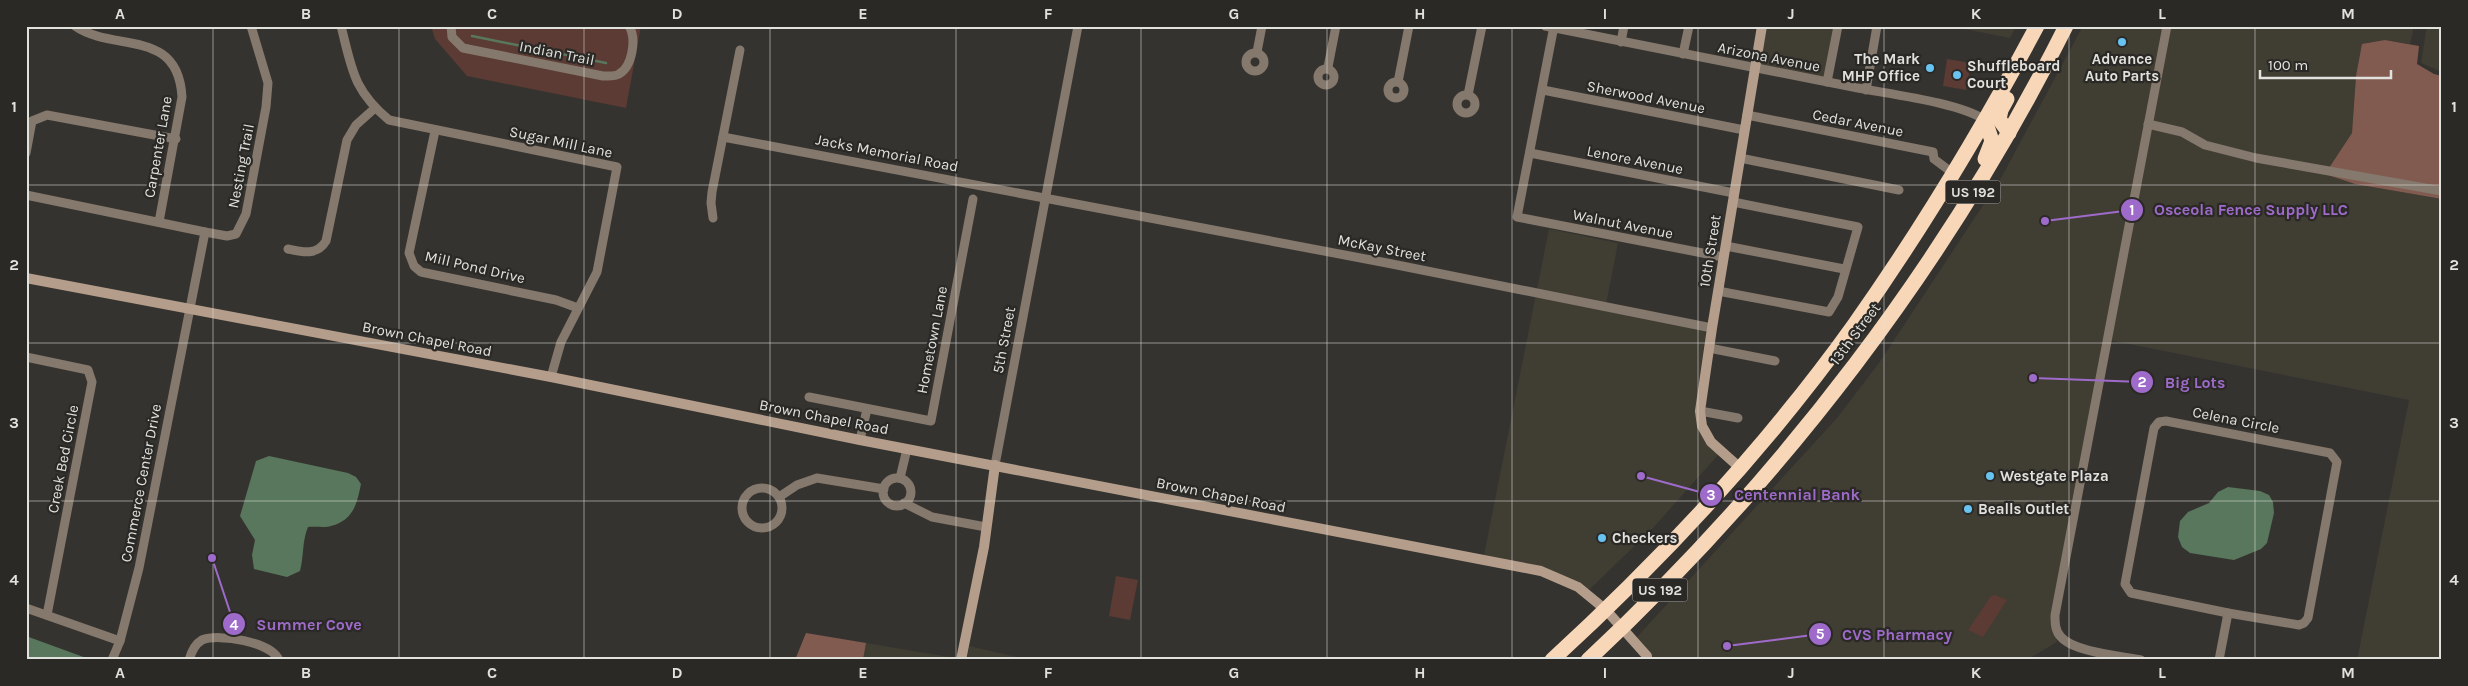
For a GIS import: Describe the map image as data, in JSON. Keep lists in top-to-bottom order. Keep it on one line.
{"streets":{"highway":["US 192","13th Street"],"street":["Indian Trail","Arizona Avenue","Sherwood Avenue","Cedar Avenue","Sugar Mill Lane","Carpenter Lane","Jacks Memorial Road","Lenore Avenue","Nesting Trail","Walnut Avenue","McKay Street","10th Street","Mill Pond Drive","Brown Chapel Road","Hometown Lane","5th Street","Celena Circle","Creek Bed Circle","Commerce Center Drive"]},"crossings":[["Arizona Avenue","10th Street"],["Arizona Avenue","13th Street"],["Sherwood Avenue","10th Street"],["Cedar Avenue","10th Street"],["Cedar Avenue","13th Street"],["Sugar Mill Lane","Mill Pond Drive"],["Sugar Mill Lane","Brown Chapel Road"],["Carpenter Lane","Nesting Trail"],["Jacks Memorial Road","McKay Street"],["Jacks Memorial Road","5th Street"],["Lenore Avenue","Walnut Avenue"],["Lenore Avenue","10th Street"],["US 192","13th Street"],["US 192","Brown Chapel Road"],["Walnut Avenue","10th Street"],["McKay Street","10th Street"],["McKay Street","5th Street"],["10th Street","13th Street"],["13th Street","Brown Chapel Road"],["Brown Chapel Road","5th Street"],["Brown Chapel Road","Commerce Center Drive"]],"places":["Advance Auto Parts","The Mark MHP Office","Shuffleboard Court","Osceola Fence Supply LLC","Big Lots","Centennial Bank","Westgate Plaza","Bealls Outlet","Checkers","Summer Cove","CVS Pharmacy"],"scale_bar":"100 m","grid":{"columns":["A","B","C","D","E","F","G","H","I","J","K","L","M"],"rows":["1","2","3","4"]}}
